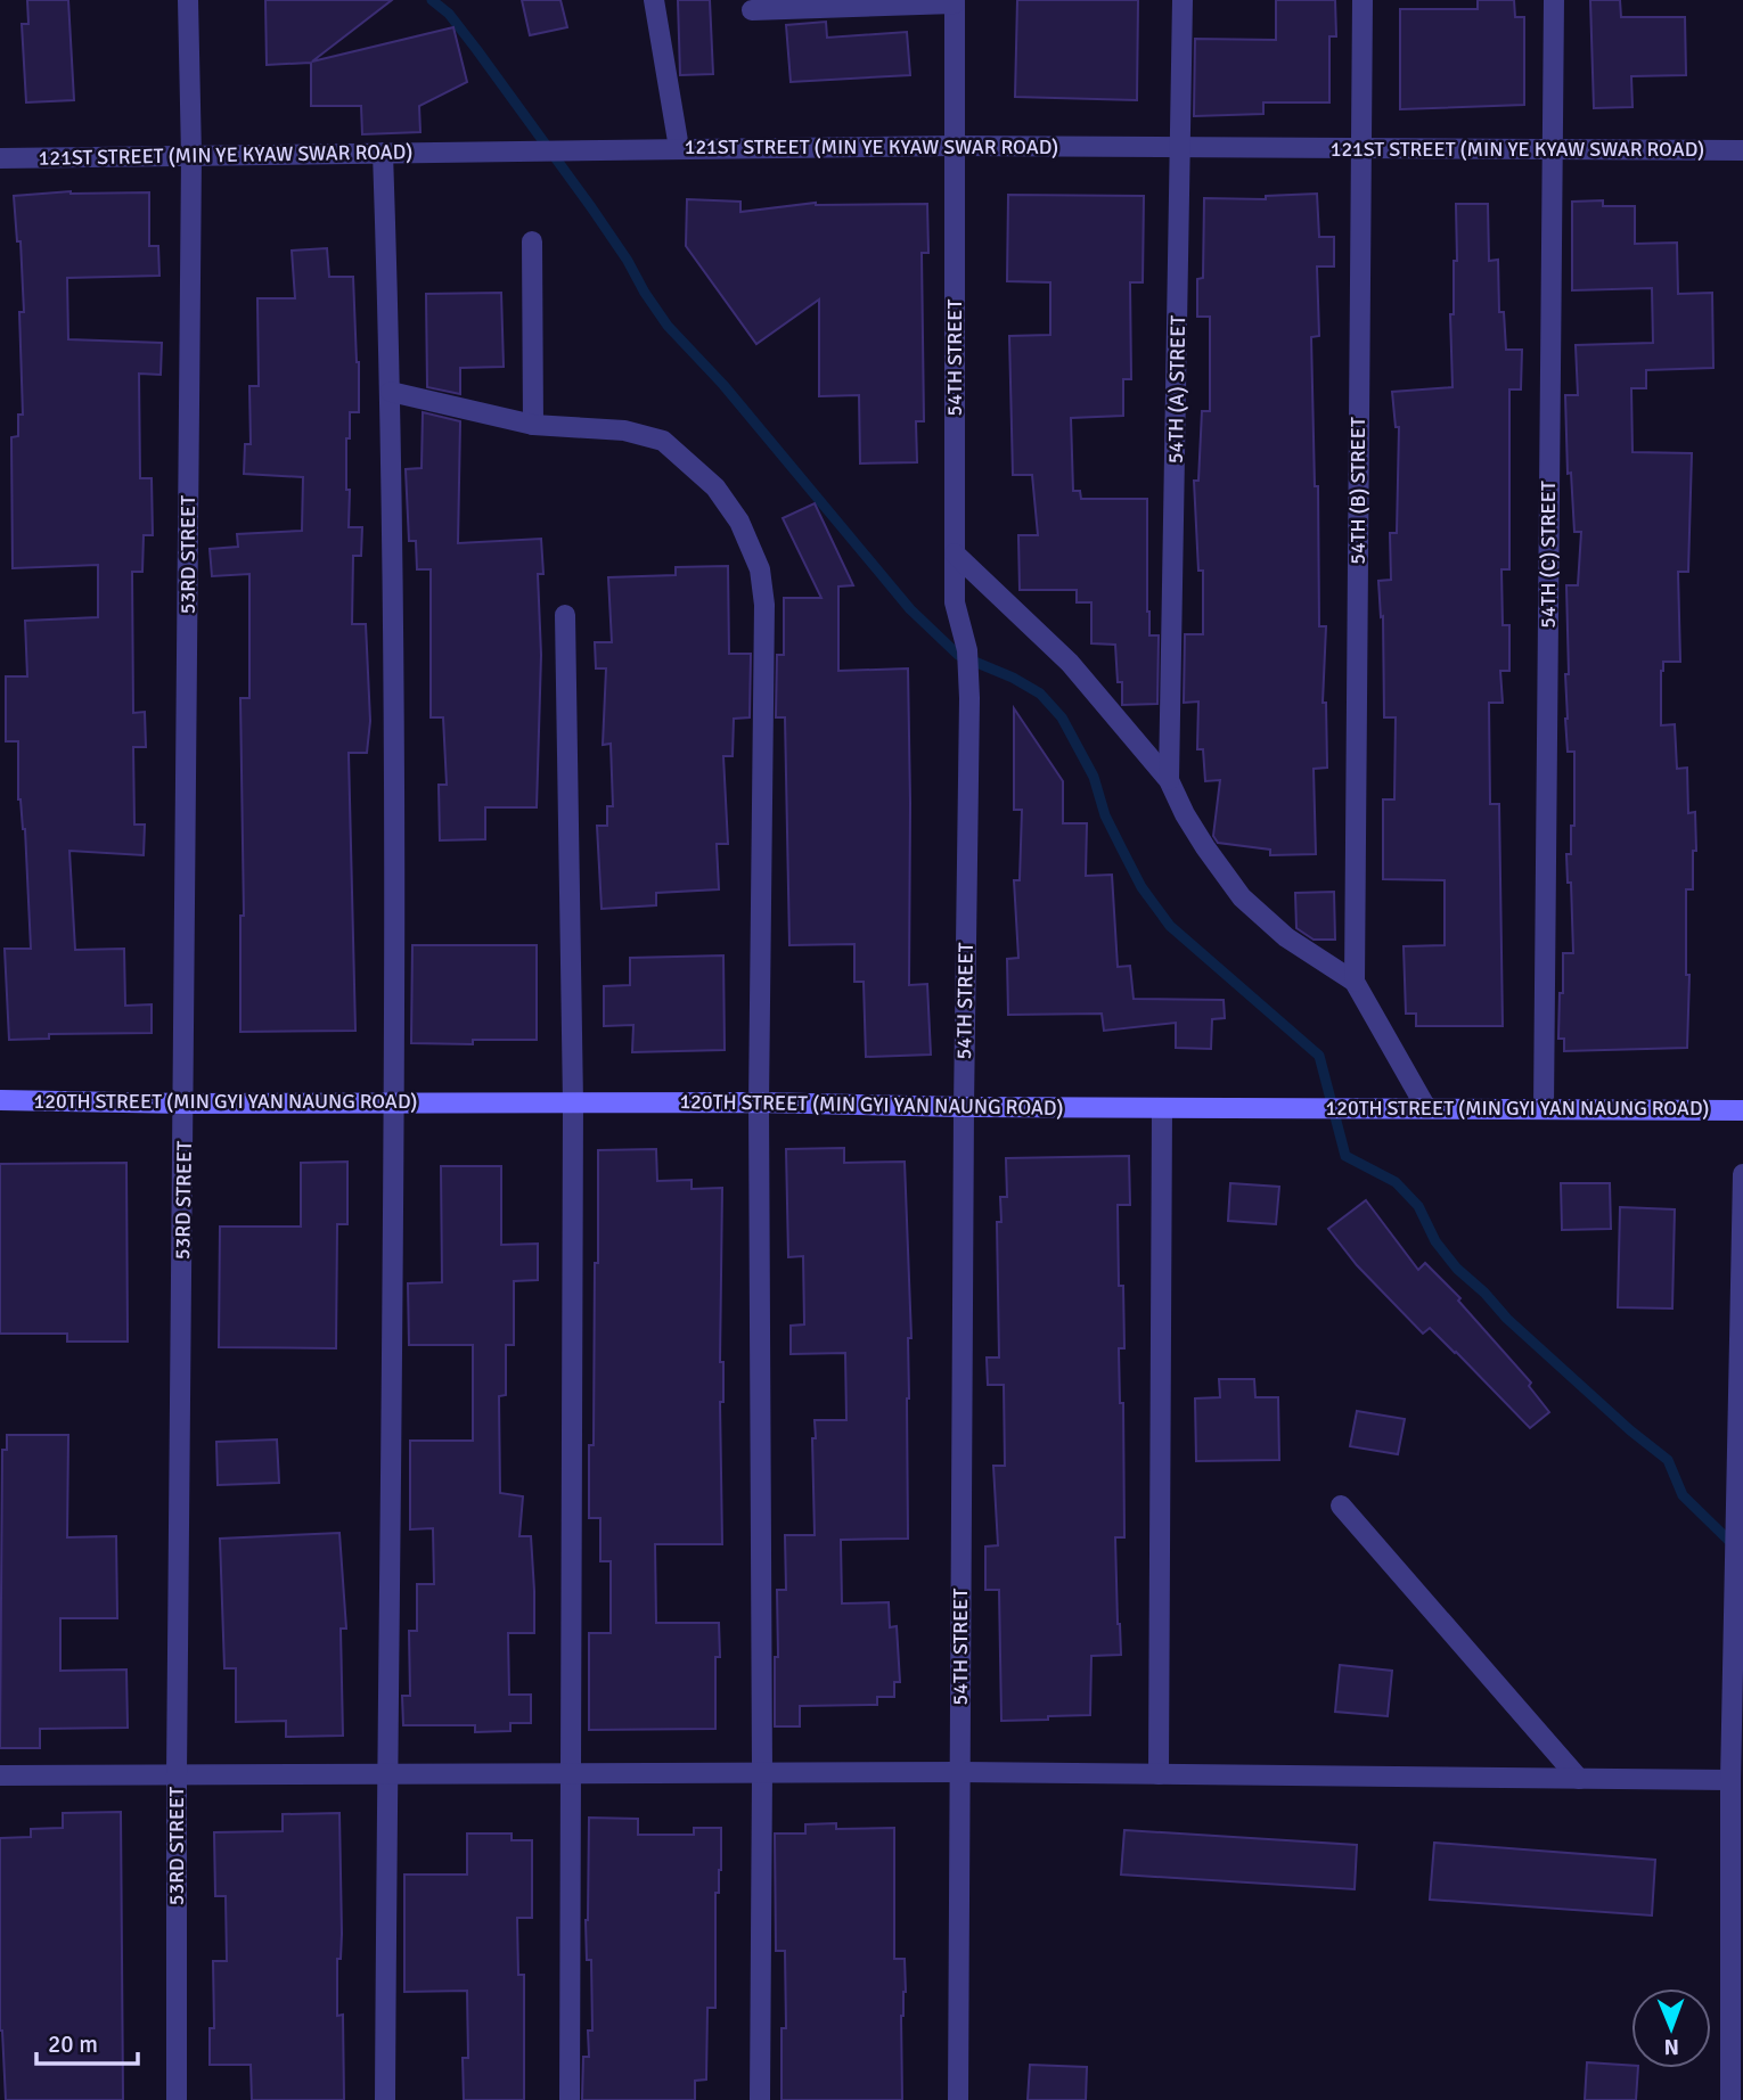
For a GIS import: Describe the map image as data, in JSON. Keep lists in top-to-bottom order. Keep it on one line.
{"streets":{"main road":["120TH STREET (MIN GYI YAN NAUNG ROAD)"],"street":["121ST STREET (MIN YE KYAW SWAR ROAD)","54TH STREET","54TH (A) STREET","54TH (B) STREET","53RD STREET","54TH (C) STREET"]},"crossings":[["121ST STREET (MIN YE KYAW SWAR ROAD)","54TH STREET"],["121ST STREET (MIN YE KYAW SWAR ROAD)","54TH (A) STREET"],["121ST STREET (MIN YE KYAW SWAR ROAD)","54TH (B) STREET"],["121ST STREET (MIN YE KYAW SWAR ROAD)","53RD STREET"],["121ST STREET (MIN YE KYAW SWAR ROAD)","54TH (C) STREET"],["54TH STREET","120TH STREET (MIN GYI YAN NAUNG ROAD)"],["53RD STREET","120TH STREET (MIN GYI YAN NAUNG ROAD)"],["54TH (C) STREET","120TH STREET (MIN GYI YAN NAUNG ROAD)"]],"scale_bar":"20 m","north":"bottom"}
